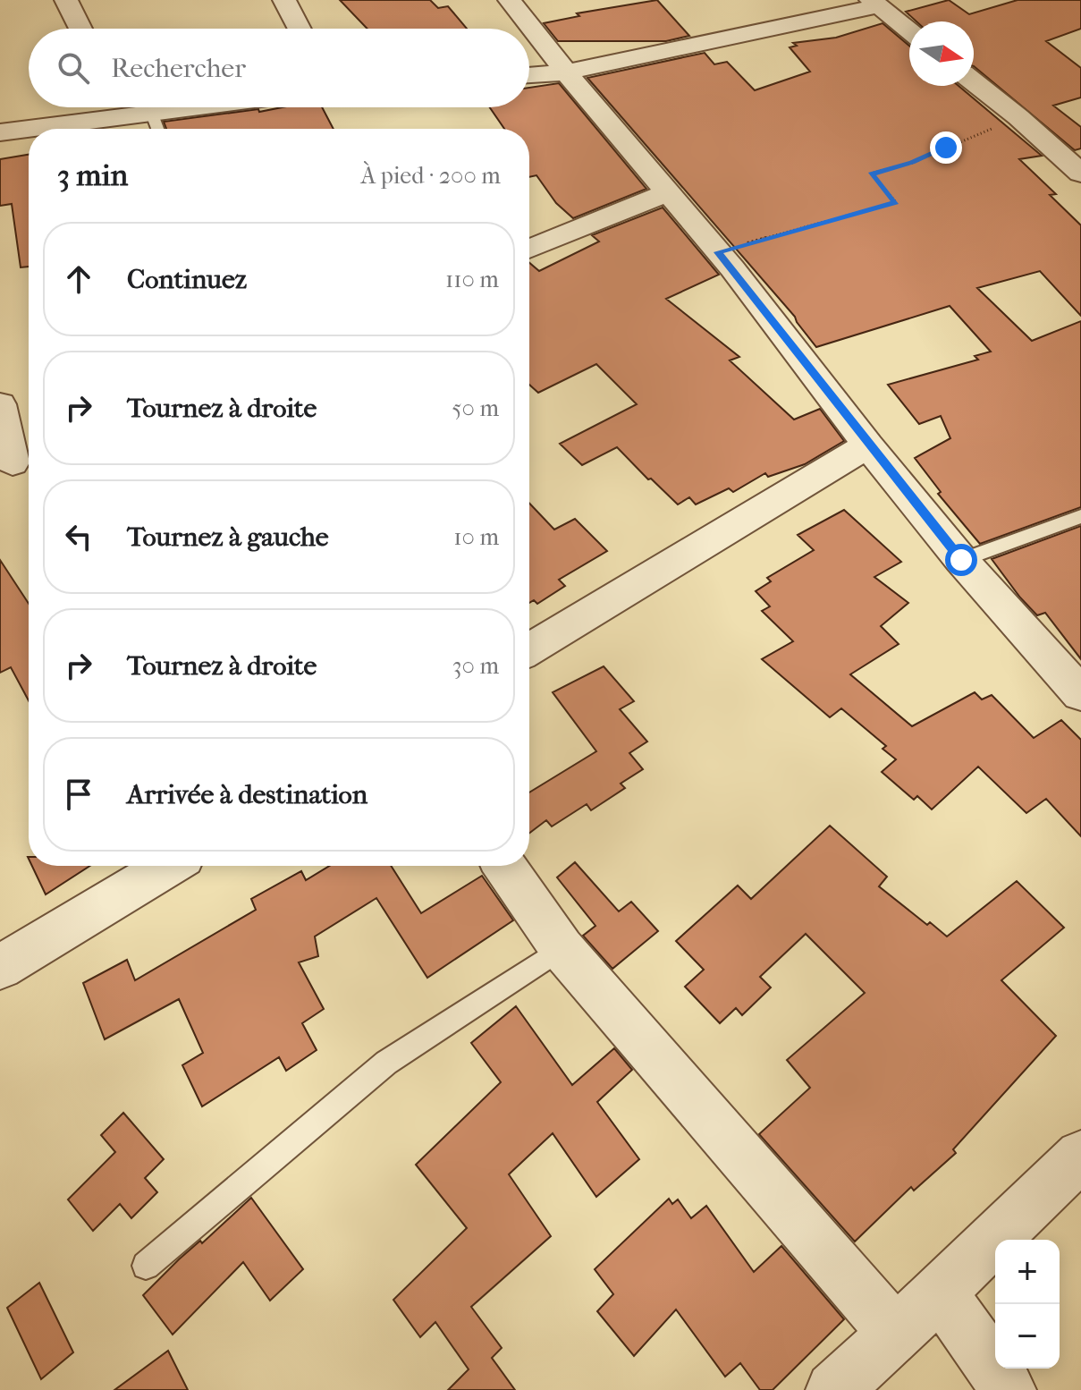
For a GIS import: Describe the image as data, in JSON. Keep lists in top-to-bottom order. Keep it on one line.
{"north":"right","page":{"search":"Rechercher","heading":["3 min","À pied · 200 m"],"list":[["Continuez","110 m"],["Tournez à droite","50 m"],["Tournez à gauche","10 m"],["Tournez à droite","30 m"],"Arrivée à destination"],"map_buttons":["+","−"]}}
